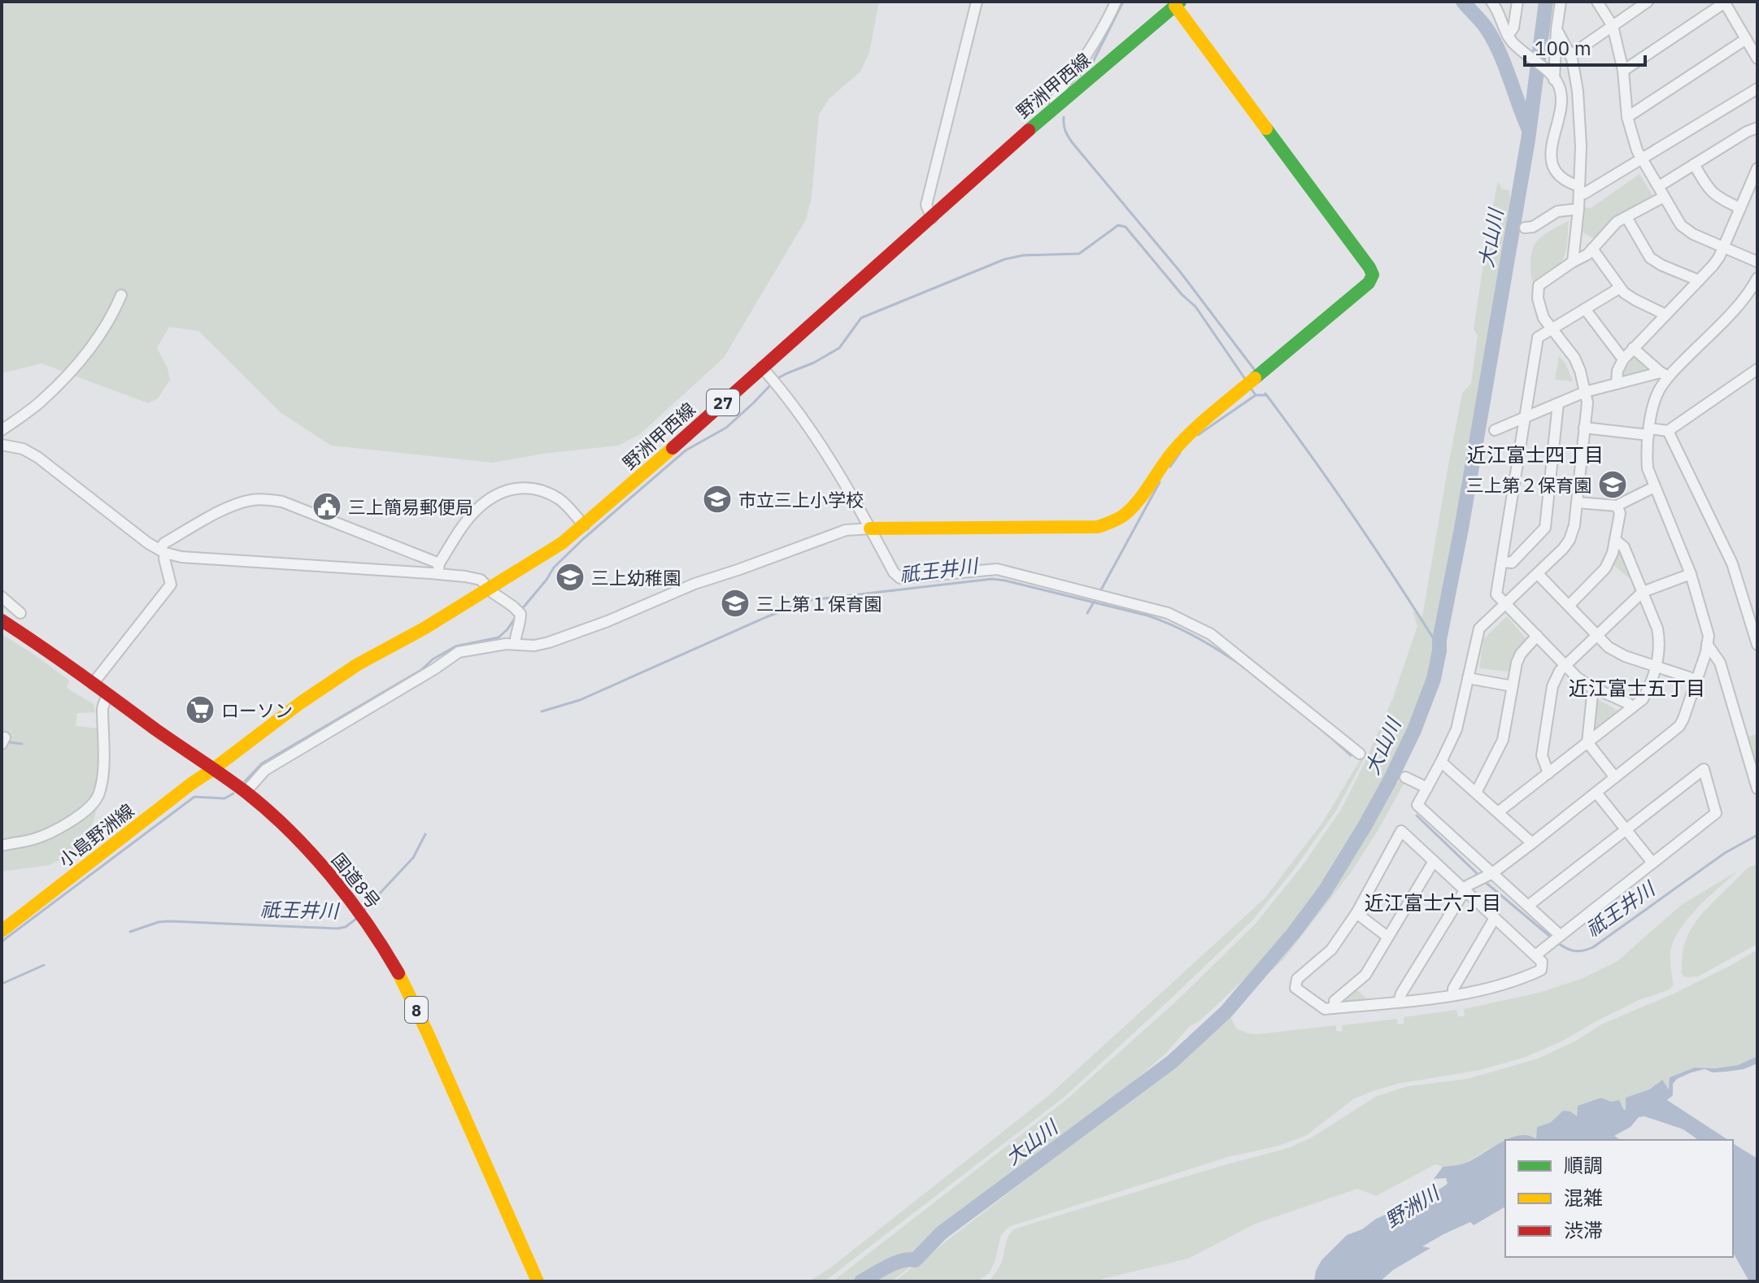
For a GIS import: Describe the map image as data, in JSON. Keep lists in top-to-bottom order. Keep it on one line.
{"streets":{"main road":["野洲甲西線","27","小島野洲線","国道8号","8"]},"crossings":[["野洲甲西線","小島野洲線"],["野洲甲西線","国道8号"],["小島野洲線","国道8号"]],"districts":["近江富士四丁目","近江富士五丁目","近江富士六丁目"],"water":["大山川","祇王井川","野洲川"],"places":{"school or university":["三上第２保育園","市立三上小学校","三上幼稚園","三上第１保育園"],"public building":["三上簡易郵便局"],"supermarket":["ローソン"]},"legend":["順調","混雑","渋滞"],"scale_bar":"100 m"}
